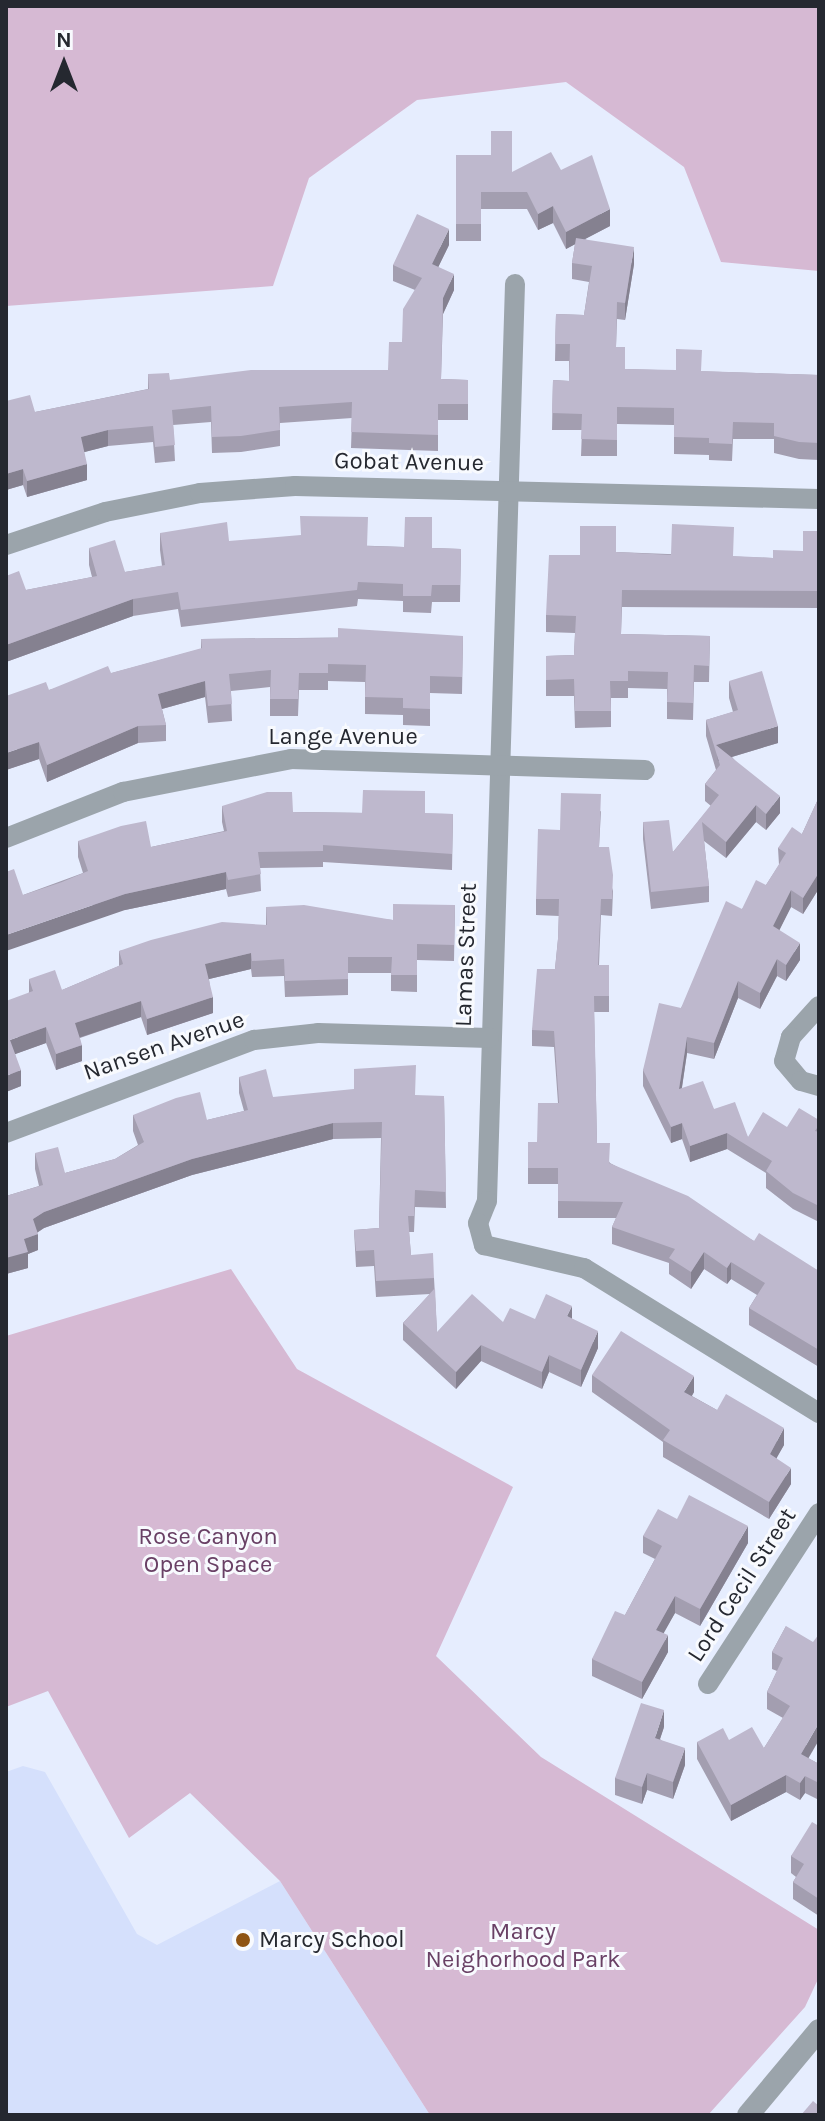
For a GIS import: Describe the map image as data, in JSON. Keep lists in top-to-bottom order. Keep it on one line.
{"streets":{"street":["Gobat Avenue","Lange Avenue","Lamas Street","Nansen Avenue","Lord Cecil Street"]},"crossings":[["Gobat Avenue","Lamas Street"],["Lange Avenue","Lamas Street"],["Lamas Street","Nansen Avenue"]],"parks":["Rose Canyon Open Space","Marcy Neighorhood Park"],"places":["Marcy School"],"north":"top"}
